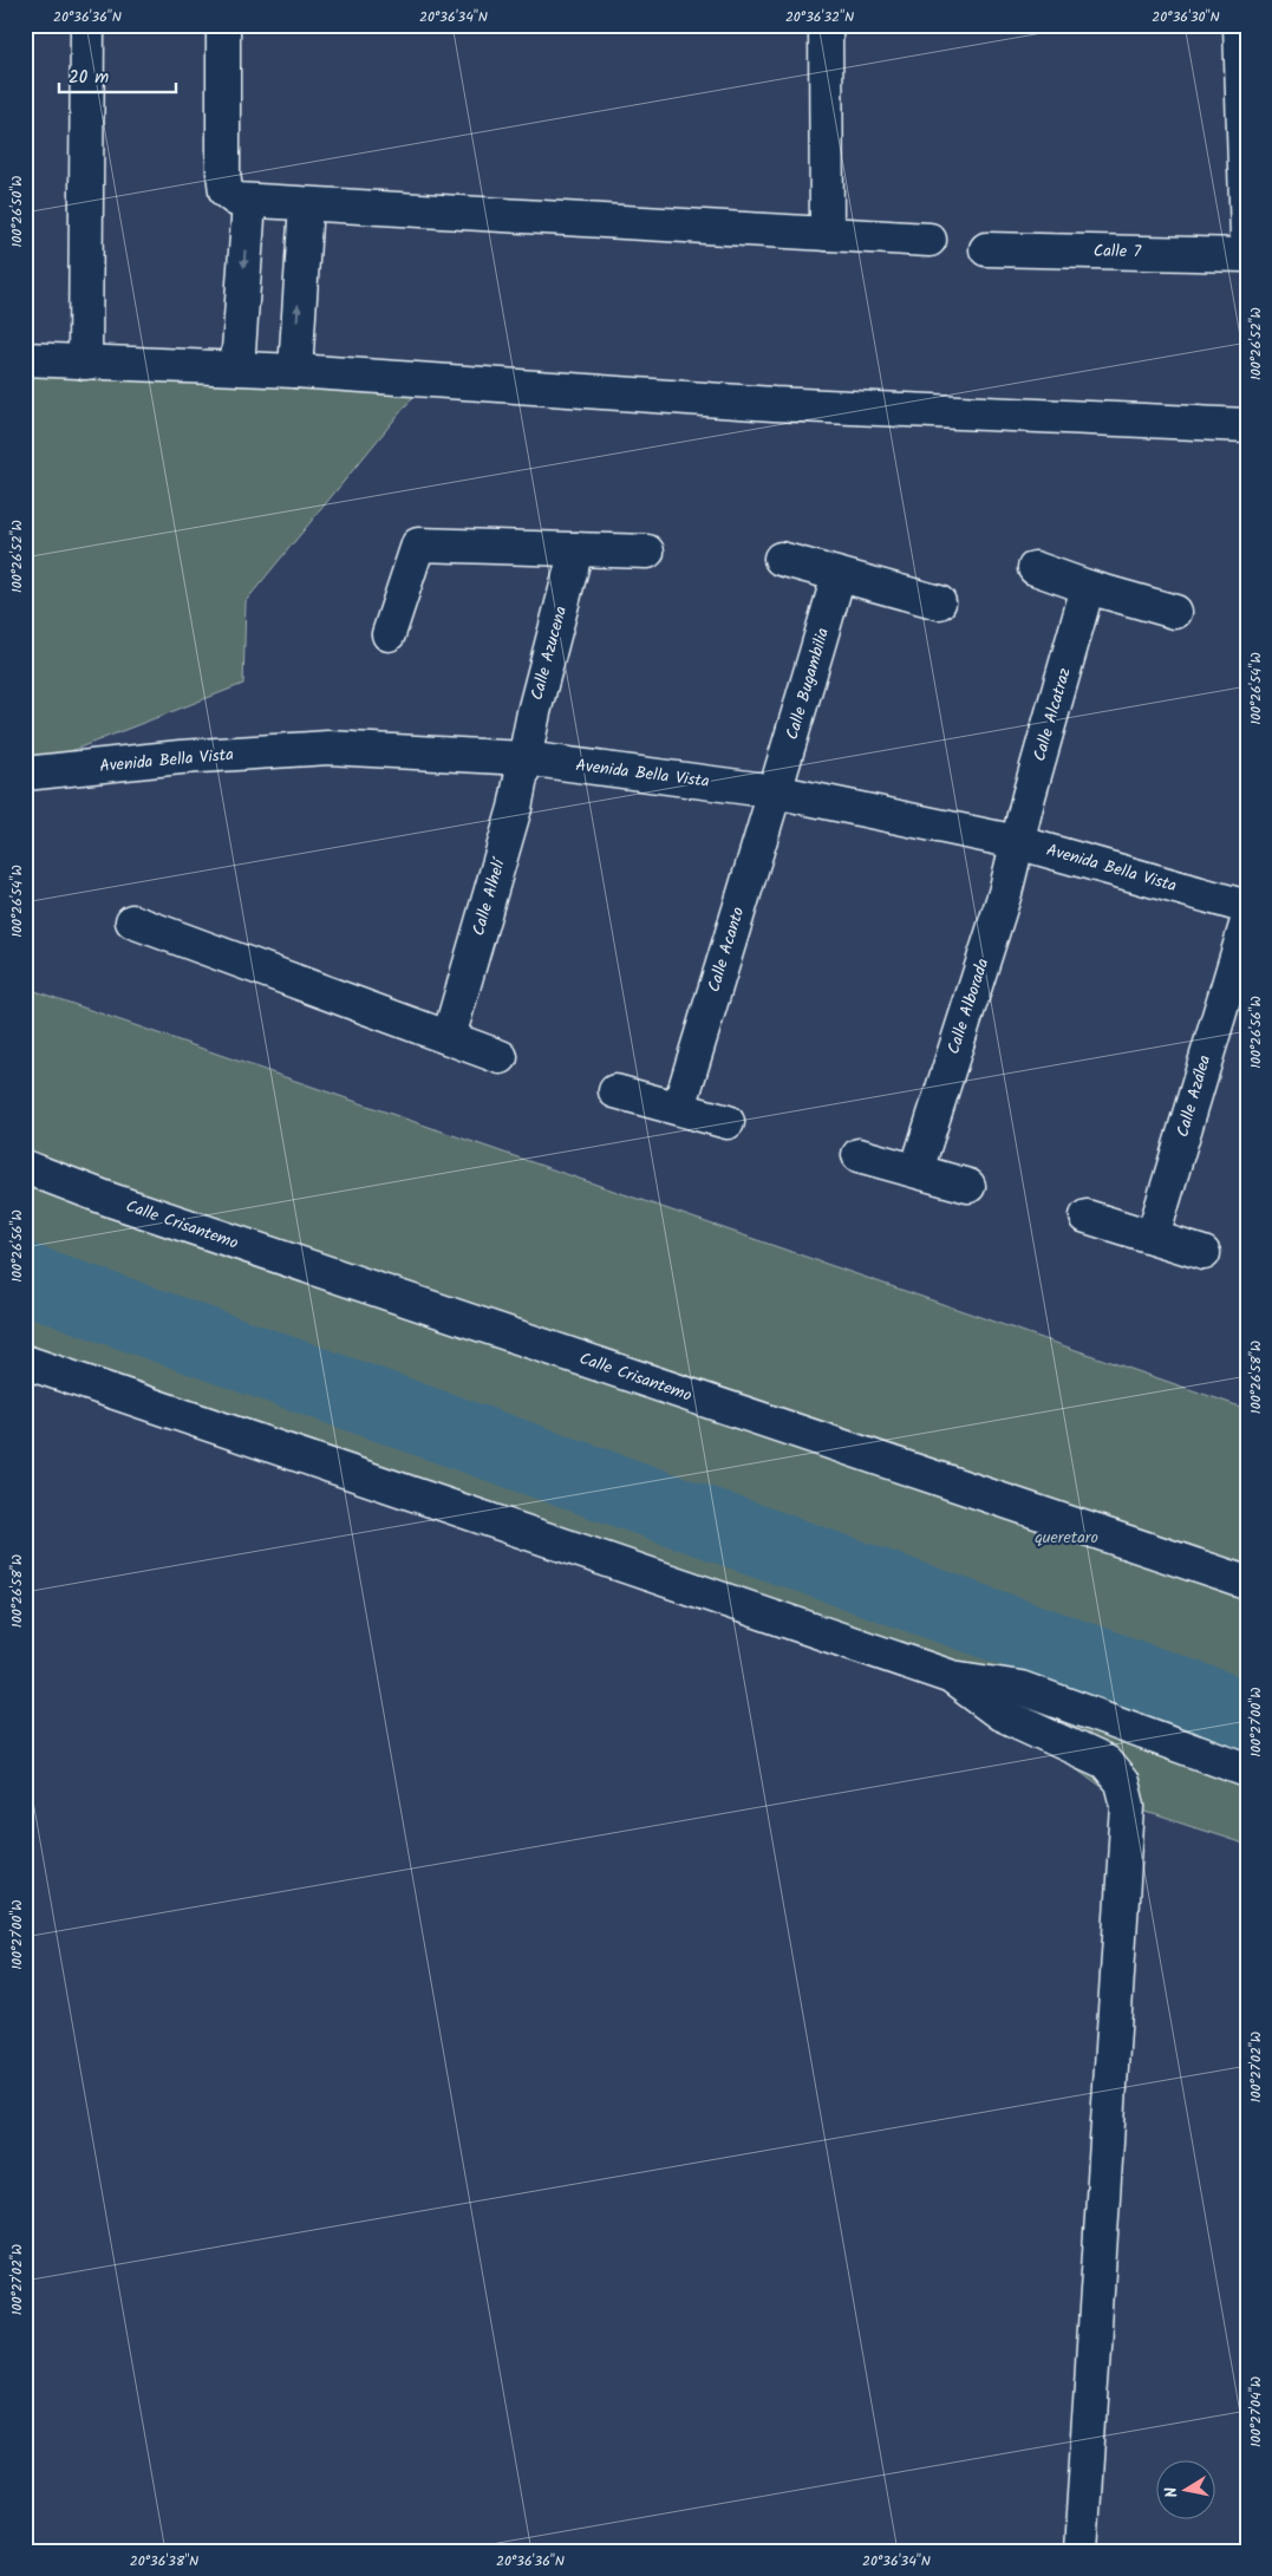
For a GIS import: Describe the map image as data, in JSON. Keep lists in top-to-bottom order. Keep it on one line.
{"streets":{"street":["Calle 7","Calle Azucena","Calle Bugambilia","Calle Alcatraz","Avenida Bella Vista","Calle Alhelí","Calle Acanto","Calle Alborada","Calle Azálea","Calle Crisantemo"]},"crossings":[["Calle Azucena","Avenida Bella Vista"],["Calle Azucena","Calle Alhelí"],["Calle Bugambilia","Avenida Bella Vista"],["Calle Bugambilia","Calle Acanto"],["Calle Alcatraz","Avenida Bella Vista"],["Calle Alcatraz","Calle Alborada"],["Avenida Bella Vista","Calle Alhelí"],["Avenida Bella Vista","Calle Acanto"],["Avenida Bella Vista","Calle Alborada"]],"parks":["queretaro"],"scale_bar":"20 m","north":"left","coordinates":["20°36'36\"N","20°36'34\"N","20°36'32\"N","20°36'30\"N","100°26'50\"W","100°26'52\"W","100°26'54\"W","100°26'56\"W","100°26'58\"W","100°27'00\"W","100°27'02\"W","100°27'04\"W","20°36'38\"N"]}
